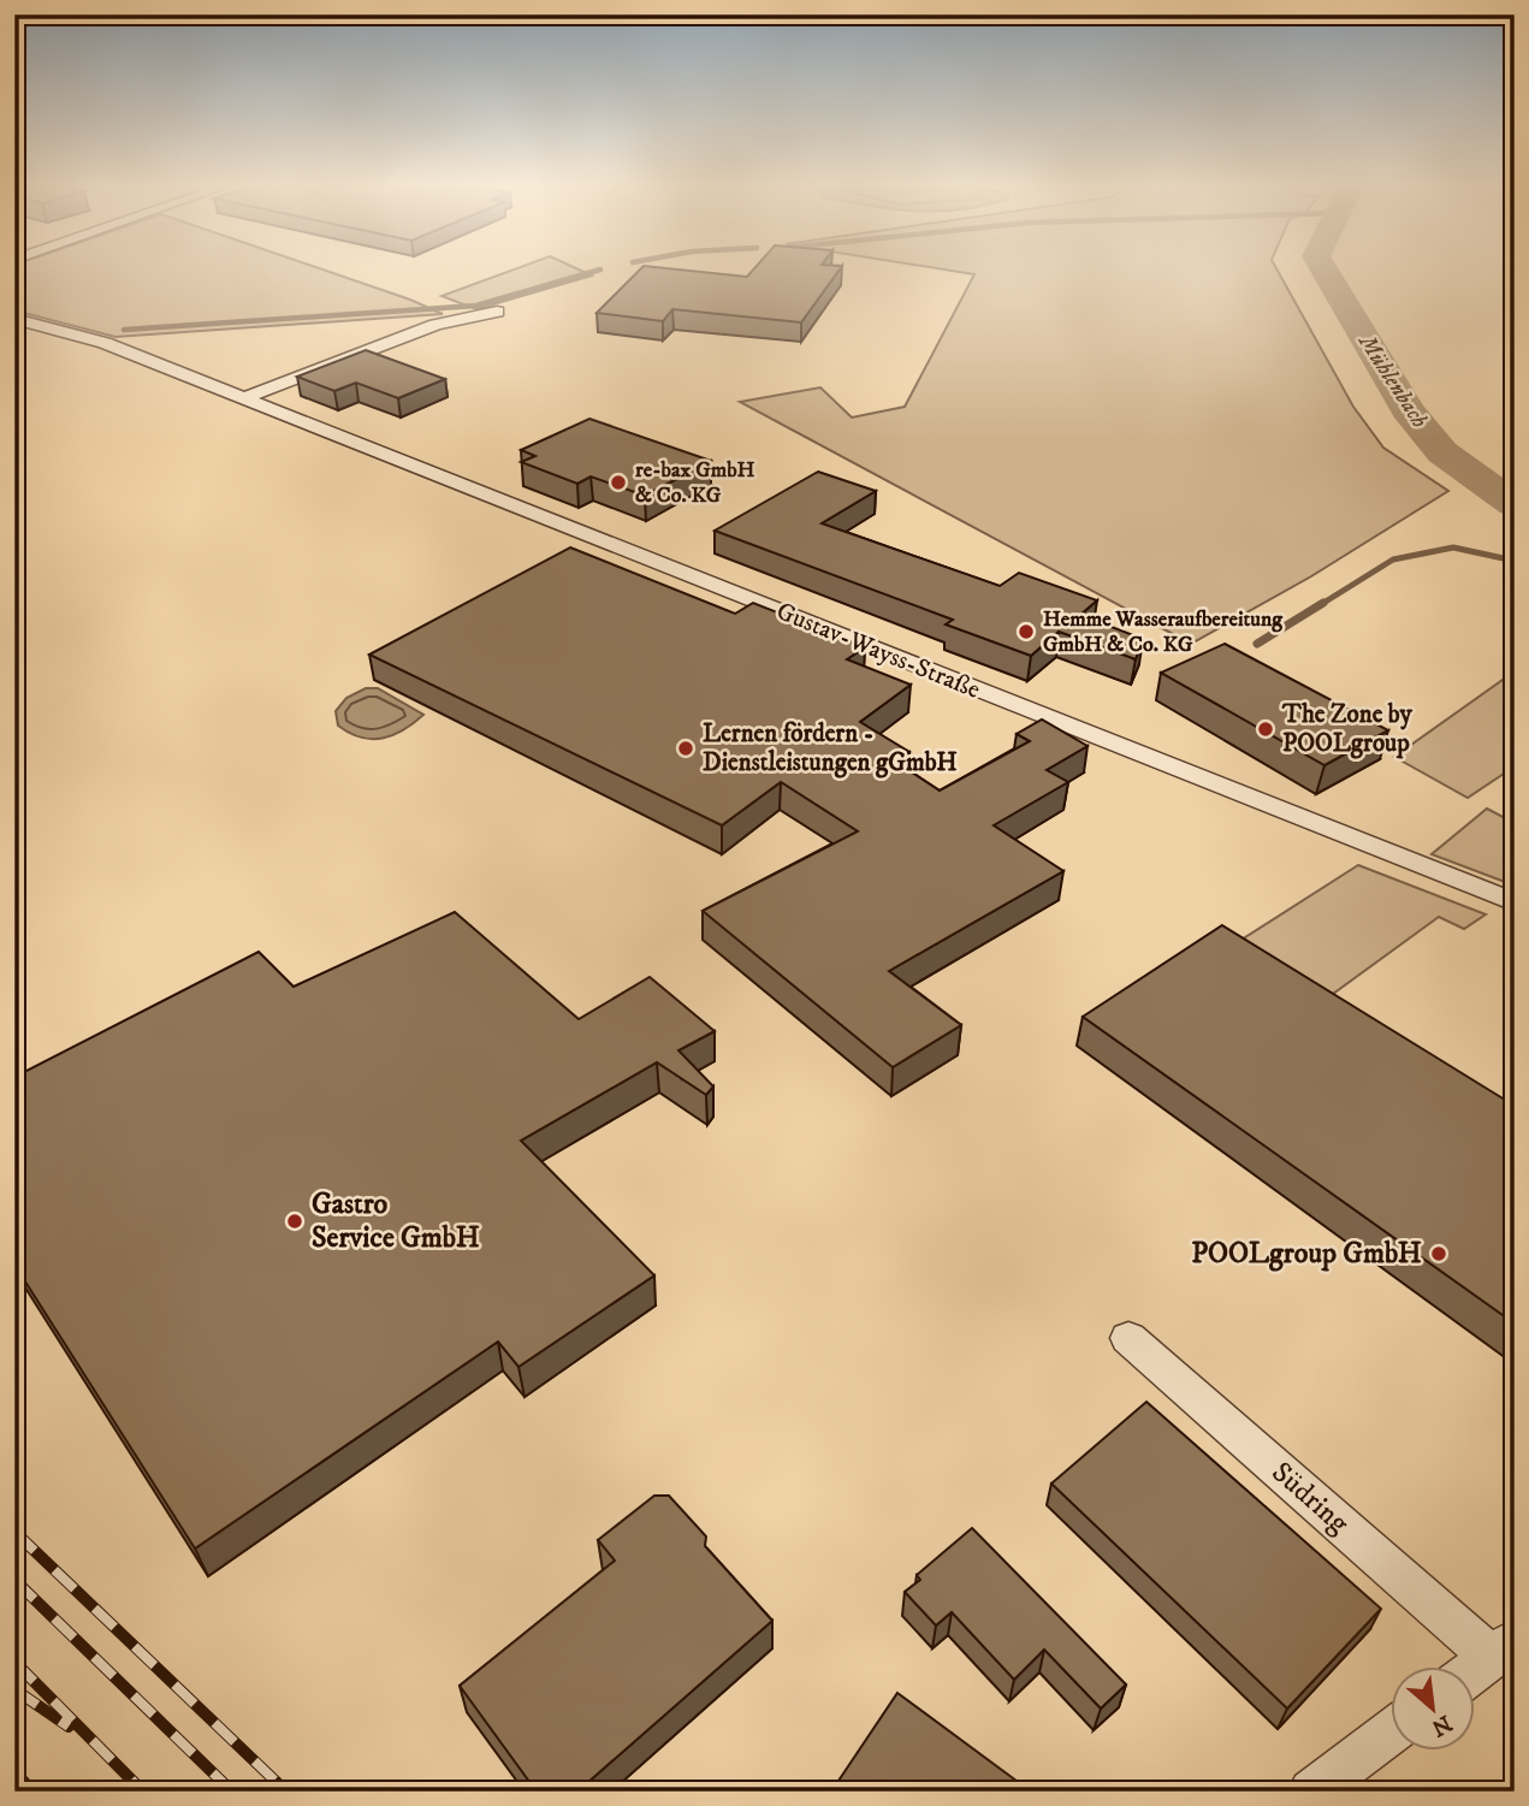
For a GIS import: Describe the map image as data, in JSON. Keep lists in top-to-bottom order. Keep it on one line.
{"streets":{"street":["Gustav-Wayss-Straße","Südring"]},"water":["Mühlenbach"],"places":["re-bax GmbH & Co. KG","Hemme Wasseraufbereitung GmbH & Co. KG","The Zone by POOLgroup","Lernen fördern - Dienstleistungen gGmbH","Gastro Service GmbH","POOLgroup GmbH"],"north":"bottom right"}
